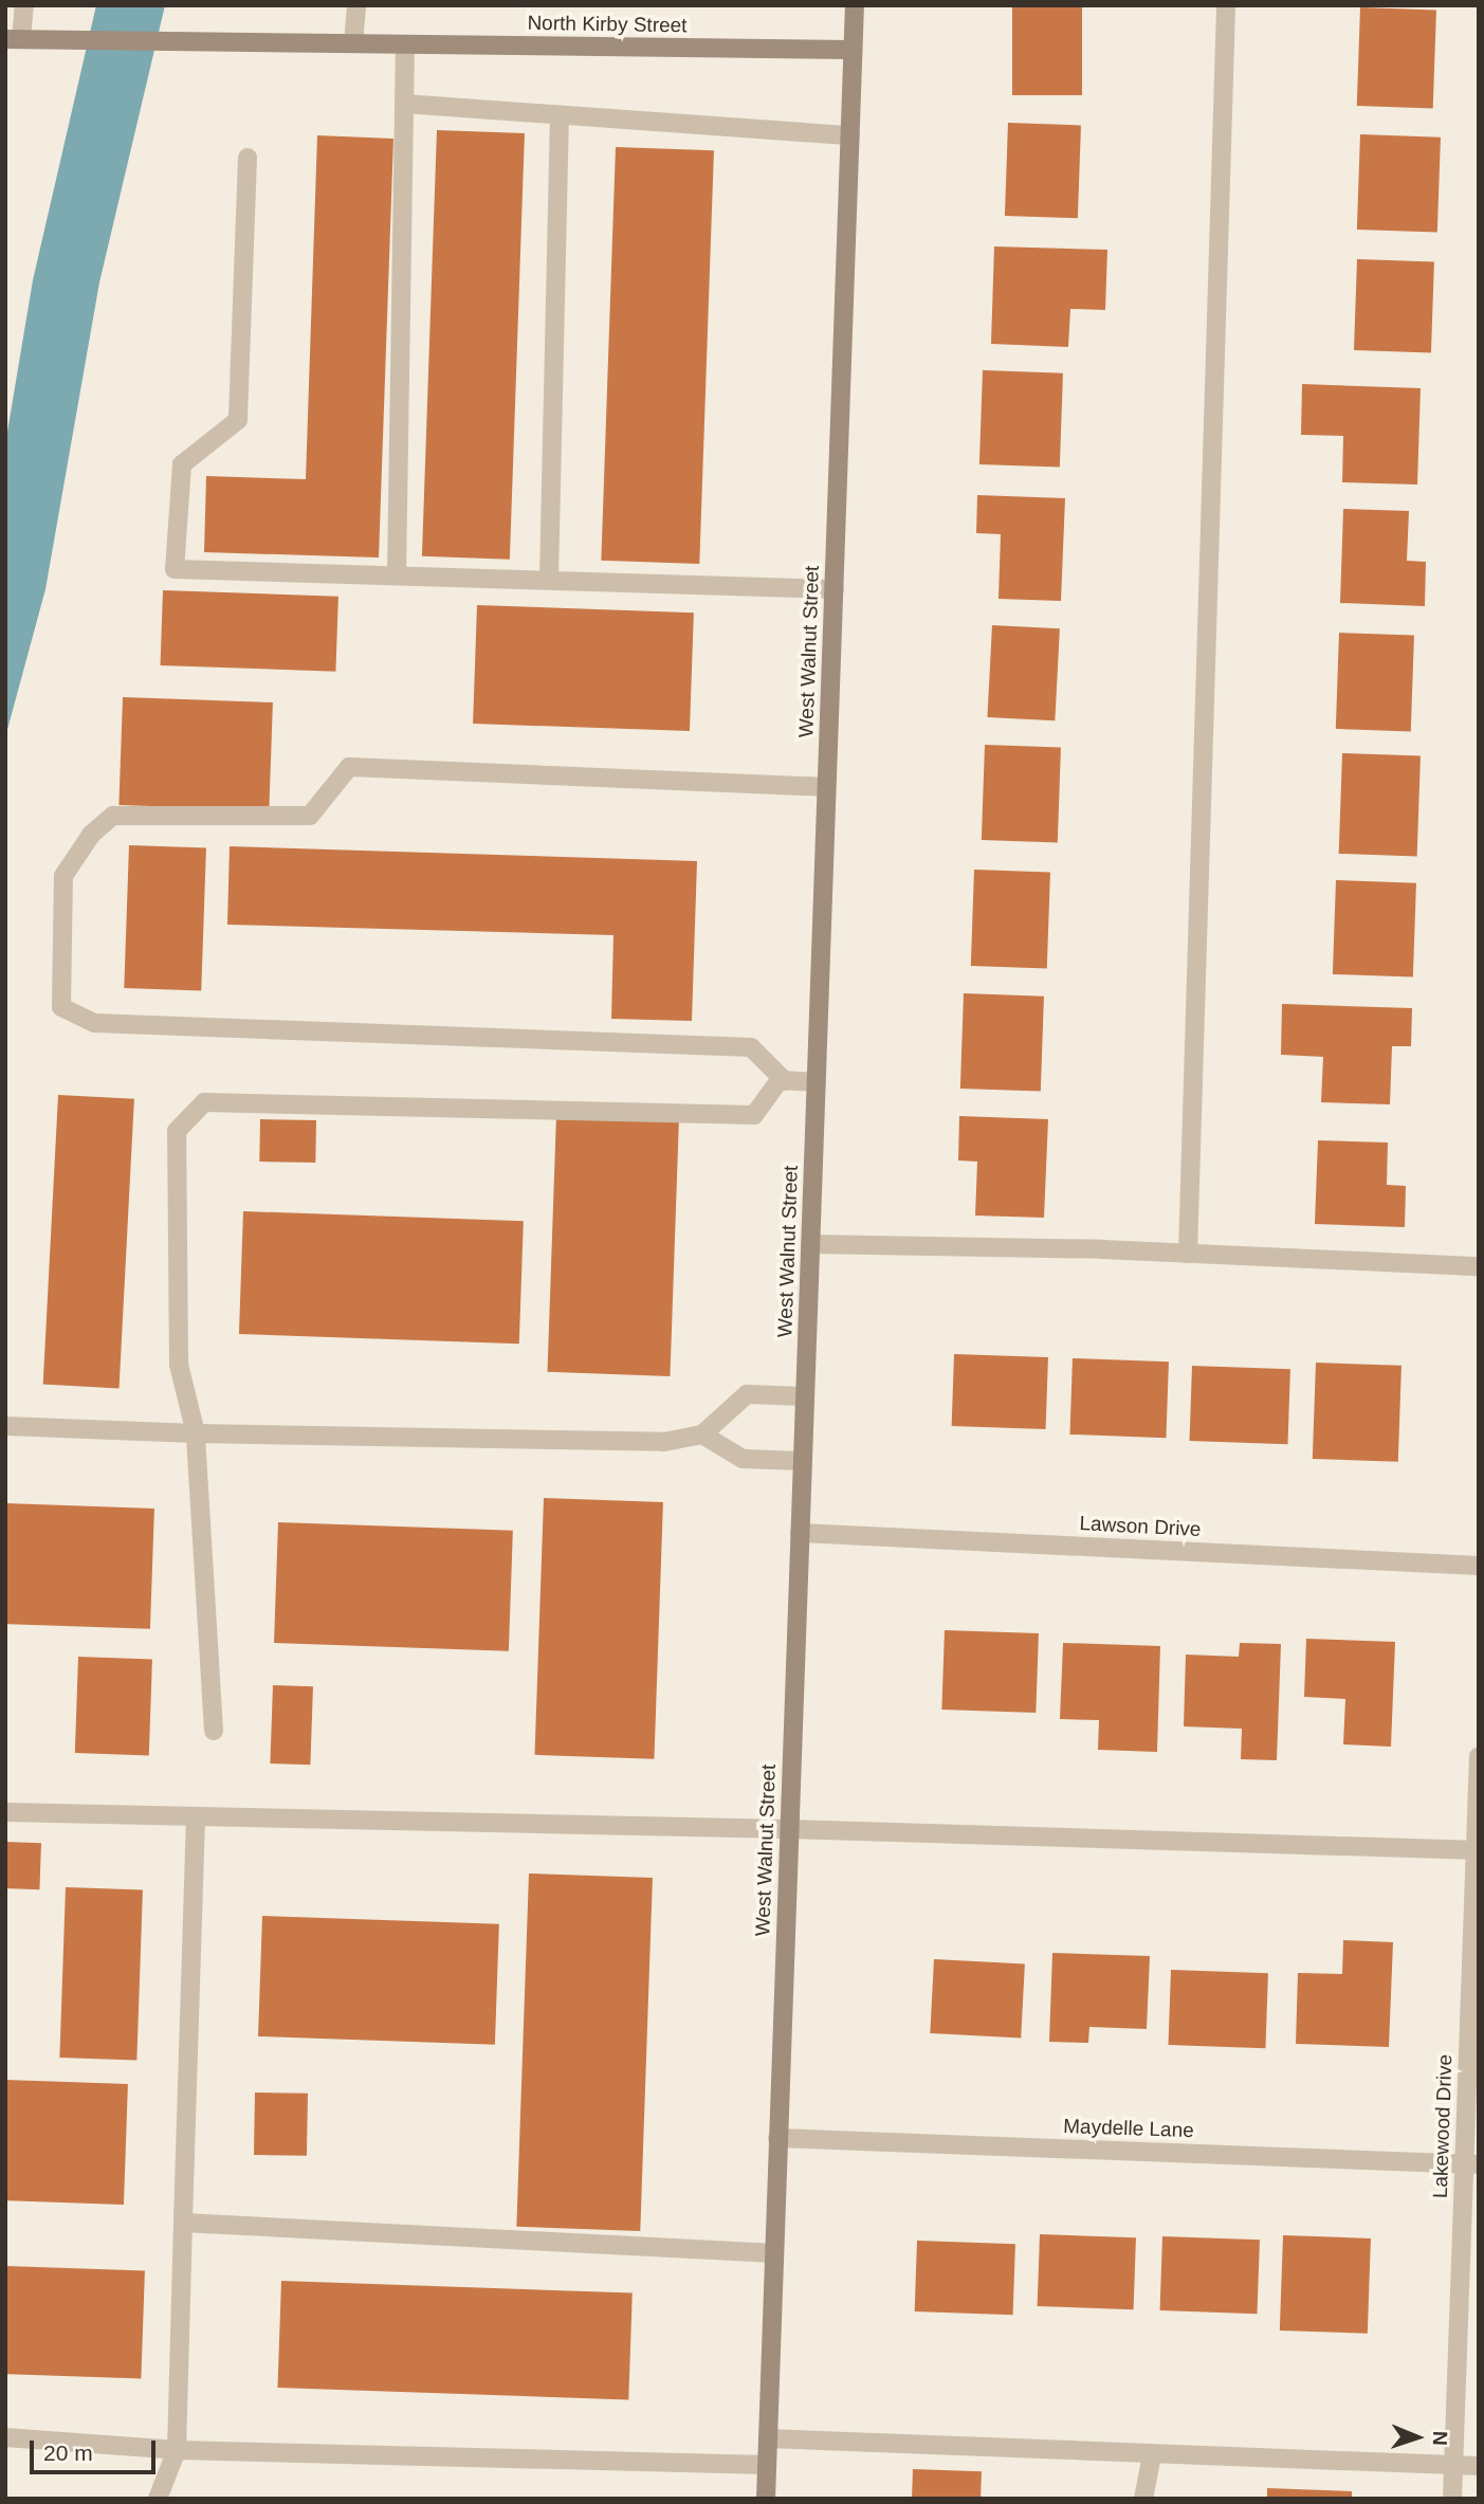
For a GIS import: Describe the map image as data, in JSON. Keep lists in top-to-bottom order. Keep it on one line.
{"streets":{"main road":["North Kirby Street","West Walnut Street"],"street":["Lawson Drive","Lakewood Drive","Maydelle Lane"]},"crossings":[["North Kirby Street","West Walnut Street"],["West Walnut Street","Lawson Drive"],["West Walnut Street","Maydelle Lane"],["Lakewood Drive","Maydelle Lane"]],"scale_bar":"20 m","north":"right"}
